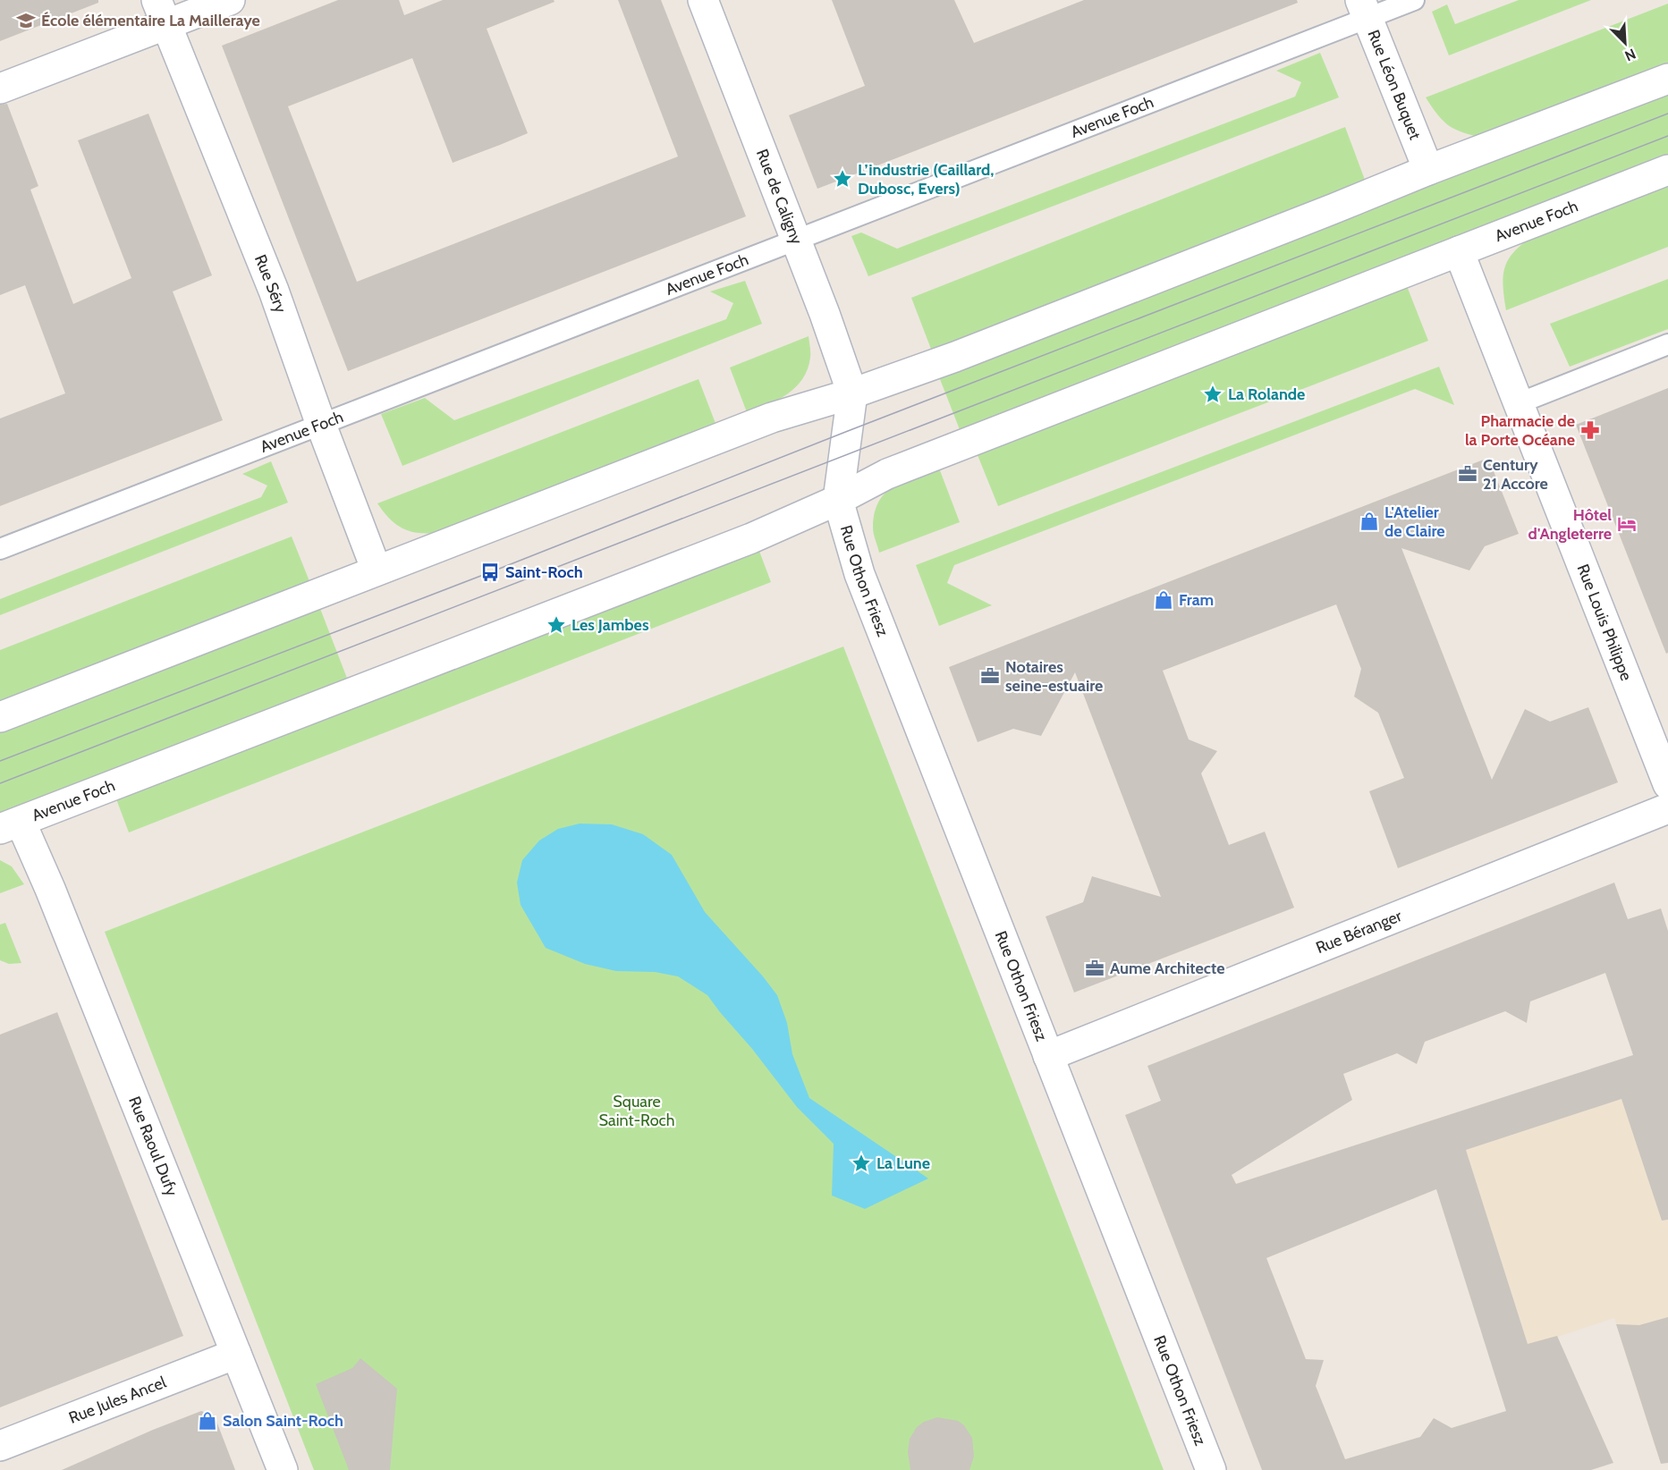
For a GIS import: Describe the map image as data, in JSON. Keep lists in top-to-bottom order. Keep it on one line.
{"streets":{"street":["Rue Léon Buquet","Avenue Foch","Rue de Caligny","Rue Séry","Rue Othon Friesz","Rue Louis Philippe","Rue Béranger","Rue Raoul Dufy","Rue Jules Ancel"]},"crossings":[["Rue Léon Buquet","Avenue Foch"],["Avenue Foch","Rue de Caligny"],["Avenue Foch","Rue Séry"],["Avenue Foch","Rue Othon Friesz"],["Avenue Foch","Rue Louis Philippe"],["Avenue Foch","Rue Raoul Dufy"],["Rue Othon Friesz","Rue Béranger"],["Rue Raoul Dufy","Rue Jules Ancel"]],"parks":["Square Saint-Roch"],"places":{"school or university":["École élémentaire La Mailleraye"],"place":["L’industrie (Caillard, Dubosc, Evers)","La Rolande","Les Jambes","La Lune"],"pharmacy":["Pharmacie de la Porte Océane"],"office":["Century 21 Accore","Notaires seine-estuaire","Aume Architecte"],"shop":["L'Atelier de Claire","Fram","Salon Saint-Roch"],"hotel":["Hôtel d'Angleterre"],"bus stop":["Saint-Roch"]},"north":"bottom right"}
